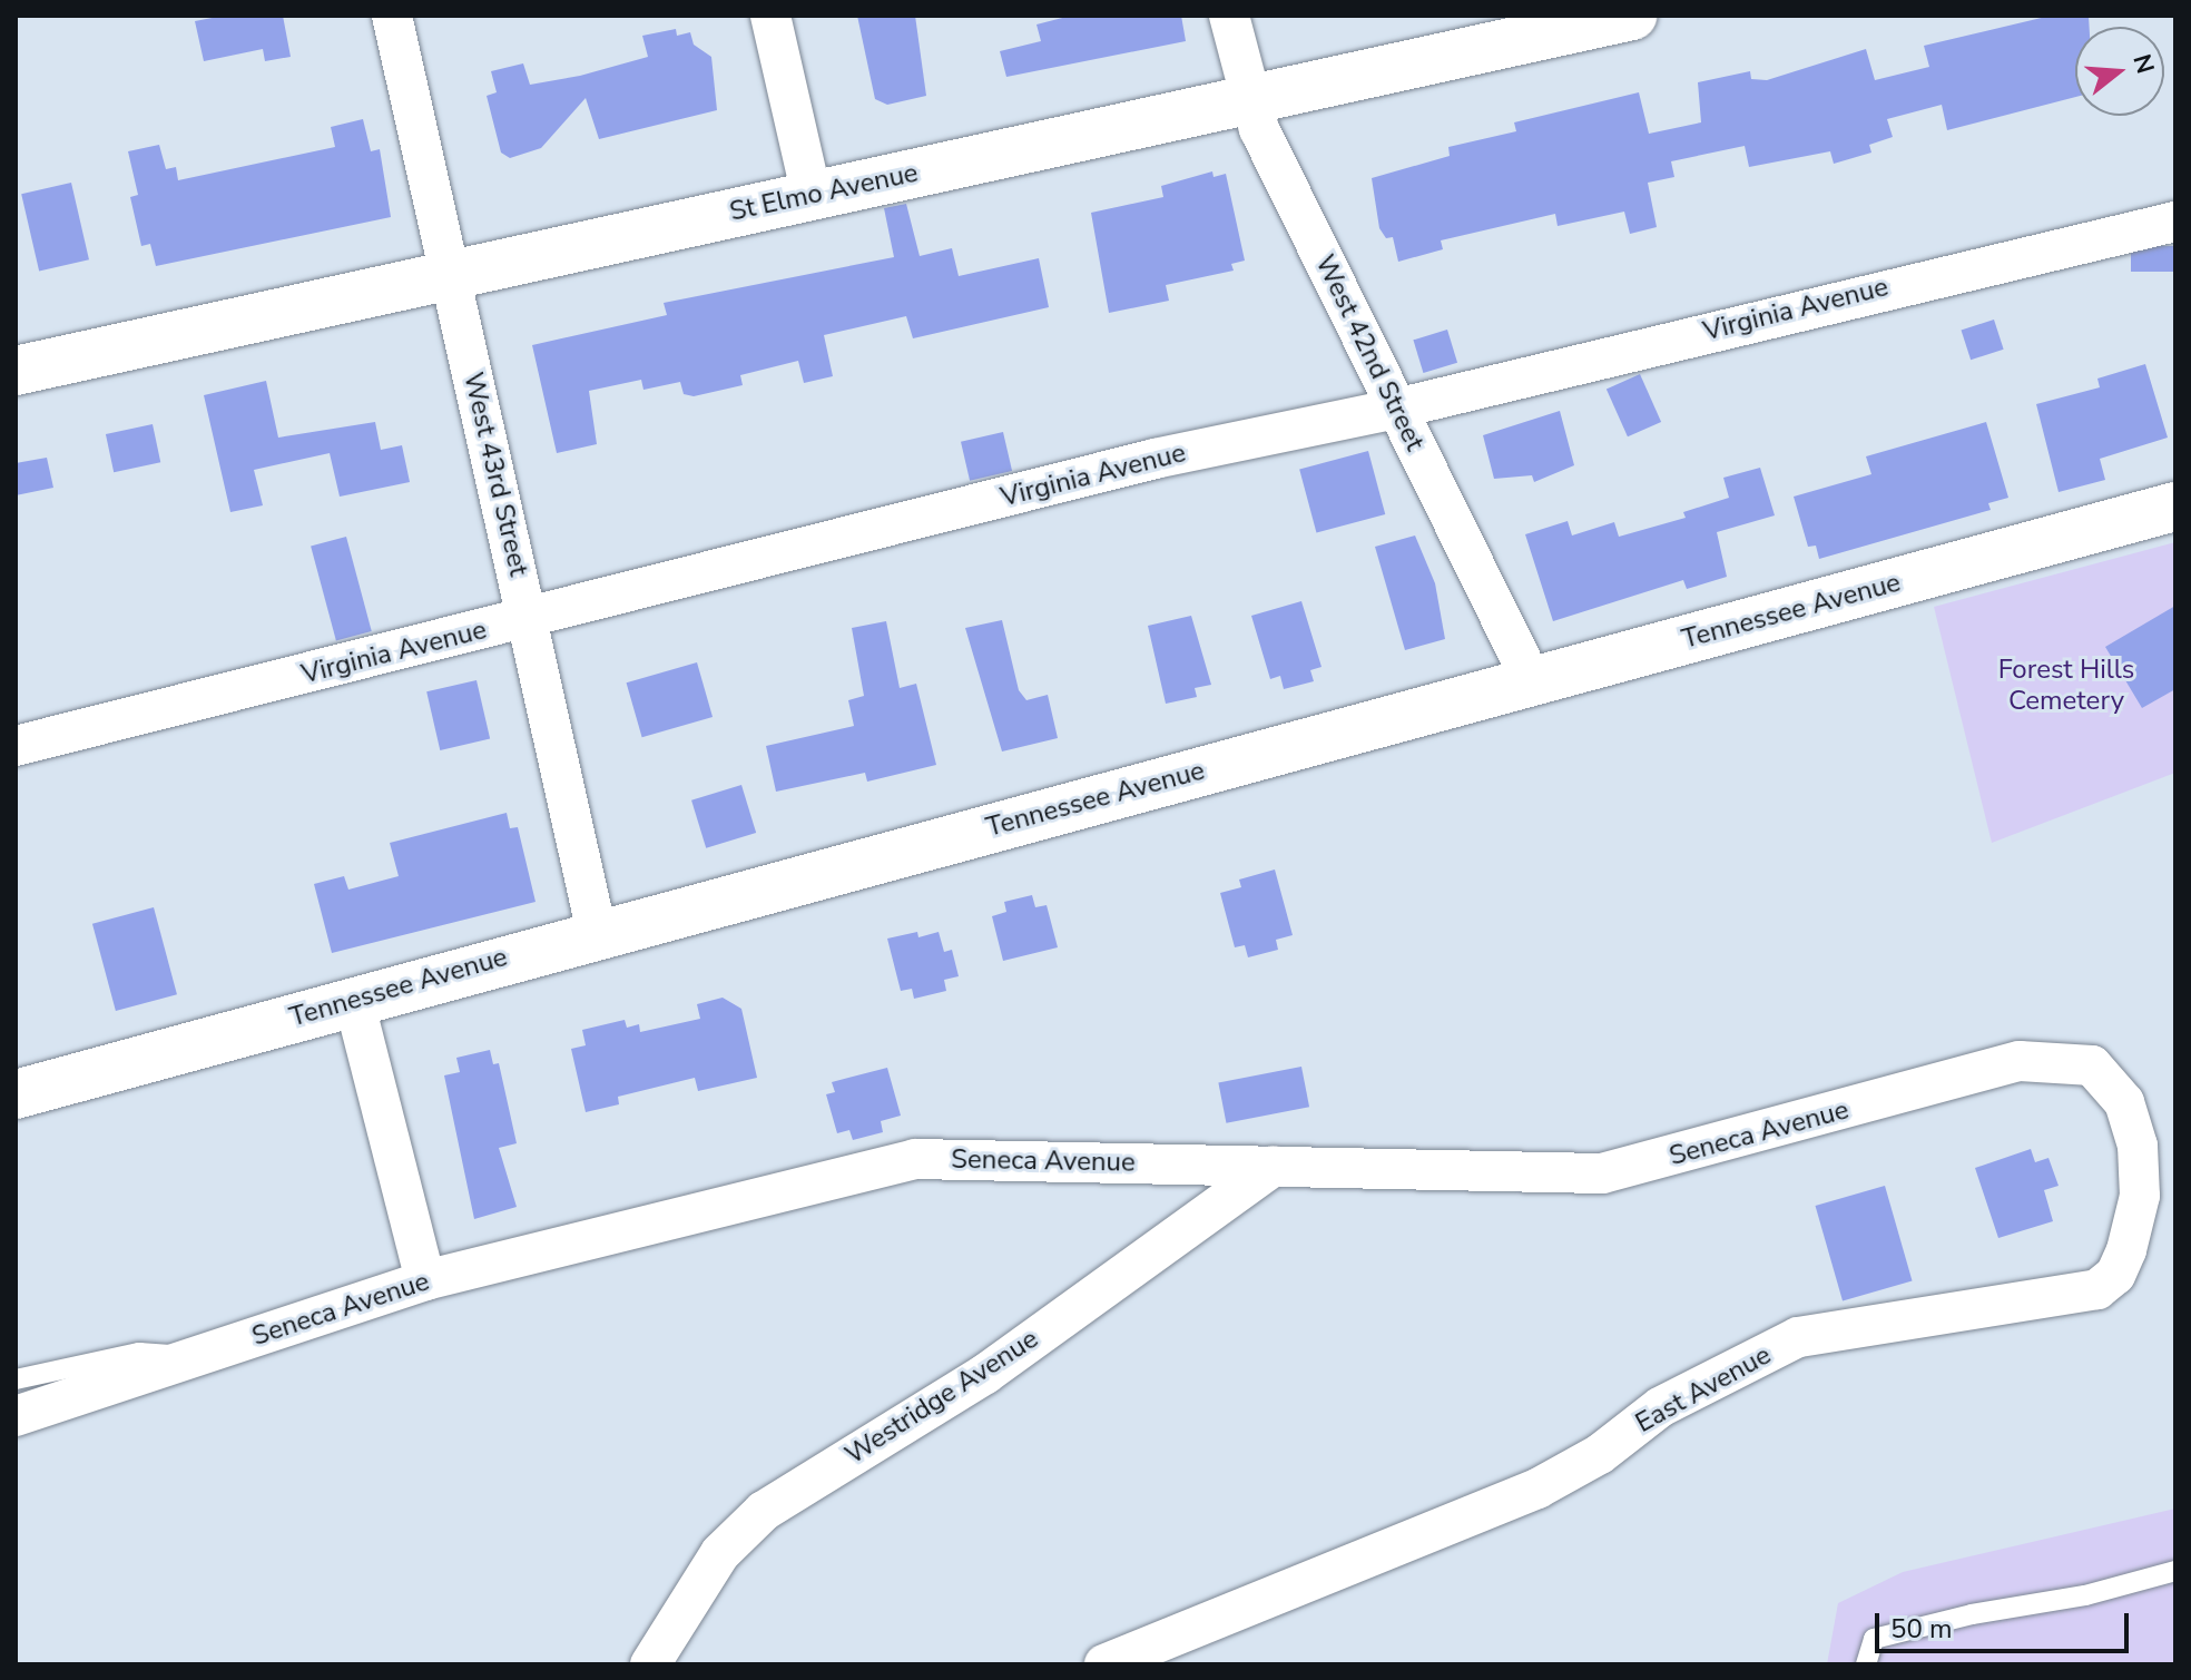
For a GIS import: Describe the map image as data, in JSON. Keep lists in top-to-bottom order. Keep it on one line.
{"streets":{"street":["St Elmo Avenue","Virginia Avenue","West 42nd Street","West 43rd Street","Tennessee Avenue","Seneca Avenue","East Avenue","Westridge Avenue"]},"crossings":[["St Elmo Avenue","West 42nd Street"],["St Elmo Avenue","West 43rd Street"],["Virginia Avenue","West 42nd Street"],["Virginia Avenue","West 43rd Street"],["West 42nd Street","Tennessee Avenue"],["West 43rd Street","Tennessee Avenue"],["Seneca Avenue","East Avenue"],["Seneca Avenue","Westridge Avenue"]],"parks":["Forest Hills Cemetery"],"scale_bar":"50 m","north":"right"}
